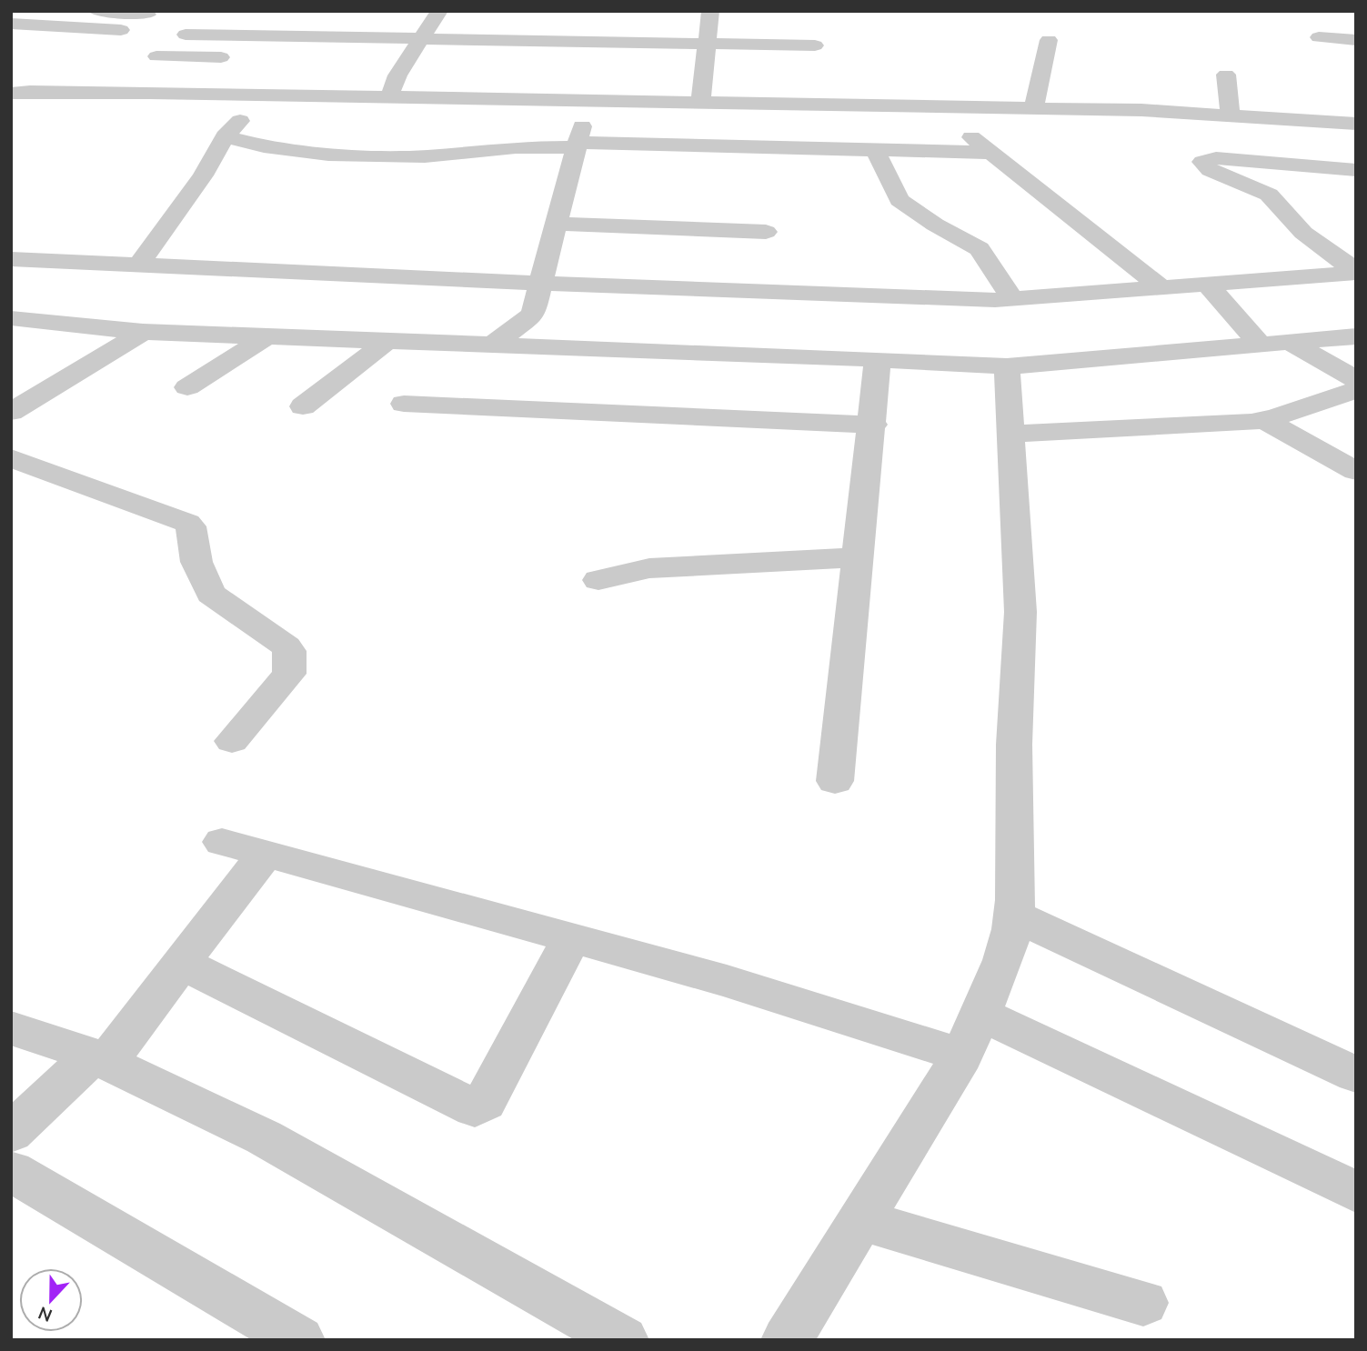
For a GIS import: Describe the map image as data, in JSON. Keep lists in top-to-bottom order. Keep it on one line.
{"north":"bottom"}
